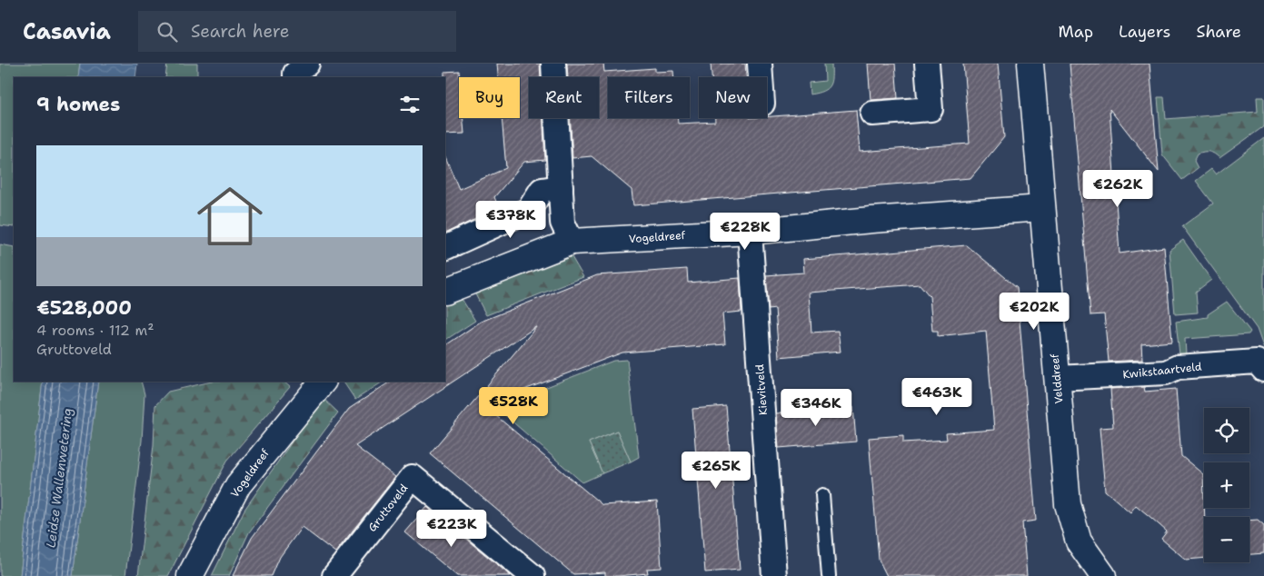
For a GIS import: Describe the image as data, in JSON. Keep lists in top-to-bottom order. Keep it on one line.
{"streets":{"street":["Vogeldreef","Kwikstaartveld","Velddreef","Kievitveld","Gruttoveld"]},"crossings":[["Vogeldreef","Velddreef"],["Vogeldreef","Kievitveld"],["Kwikstaartveld","Velddreef"]],"water":["Leidse Wallenwetering"],"page":{"header":"Casavia","search":"Search here","nav":["Map","Layers","Share"],"chip":["Buy","Rent","Filters","New"],"heading":"9 homes","list":[{"name":"€528,000","note":"4 rooms · 112 m² · Gruttoveld"}],"price":["€262K","€378K","€228K","€202K","€463K","€528K","€346K","€265K","€223K"],"map_buttons":["+","−"]}}
